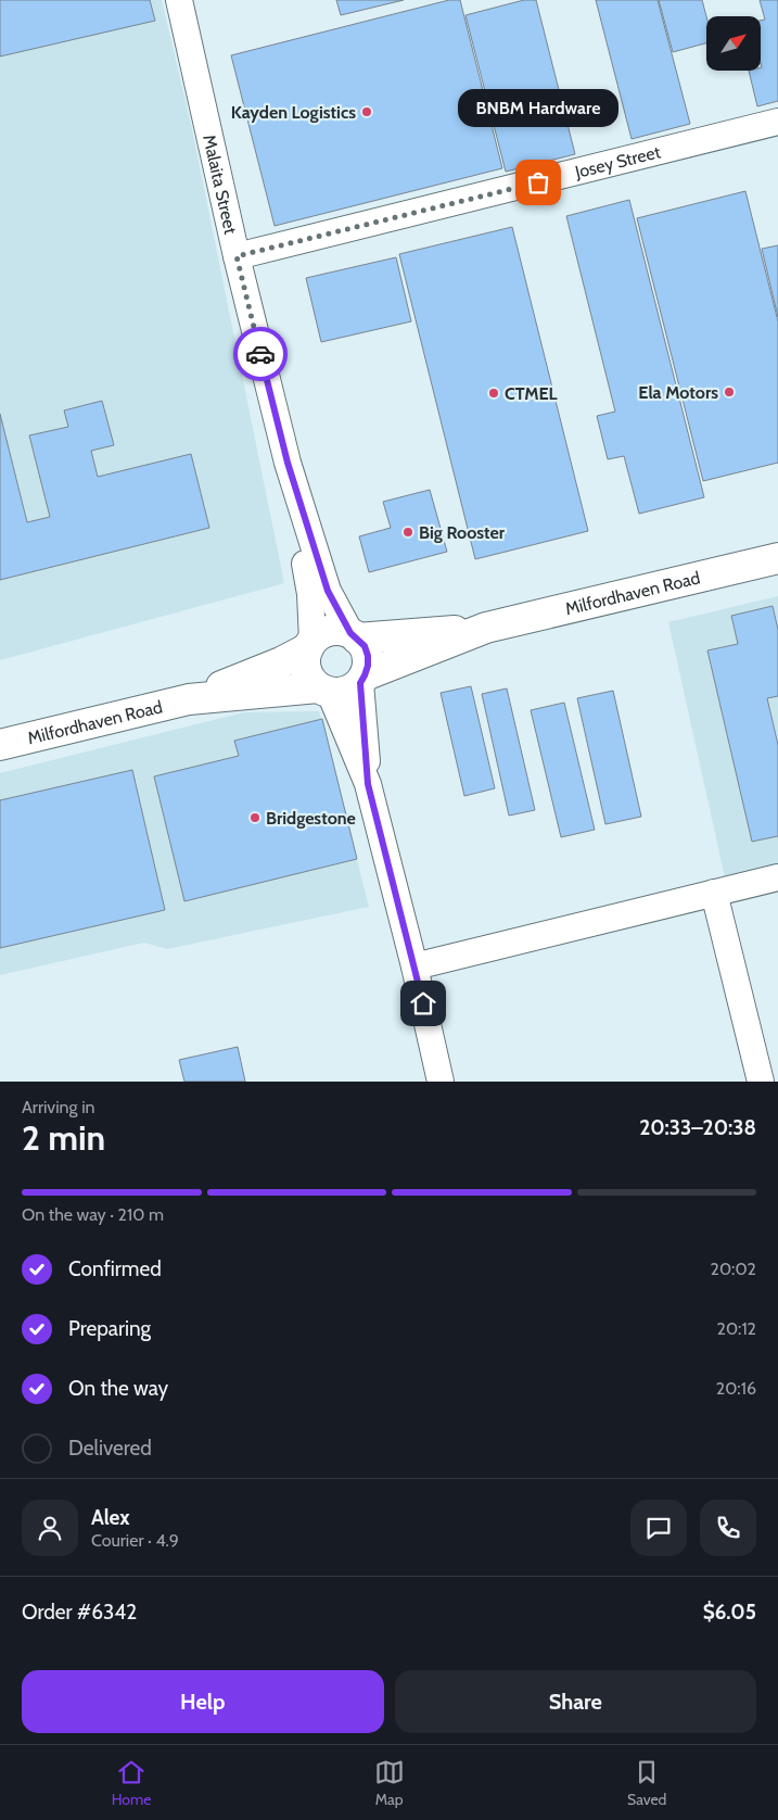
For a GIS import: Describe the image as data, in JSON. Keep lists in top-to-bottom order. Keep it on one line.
{"streets":{"main road":["Milfordhaven Road"],"street":["Josey Street","Malaita Street"]},"crossings":[["Josey Street","Malaita Street"],["Malaita Street","Milfordhaven Road"]],"places":["Kayden Logistics","BNBM Hardware","Ela Motors","CTMEL","Big Rooster","Bridgestone"],"north":"top right","page":{"bubble":"BNBM Hardware","heading":["2 min","Arriving in","20:33–20:38"],"panel":["Alex","Courier · 4.9","Order #6342","$6.05"],"bar":"On the way · 210 m","list":[["Confirmed","20:02"],["Preparing","20:12"],["On the way","20:16"],"Delivered"],"buttons":["Help","Share"],"tabs":["Home","Map","Saved"]}}
